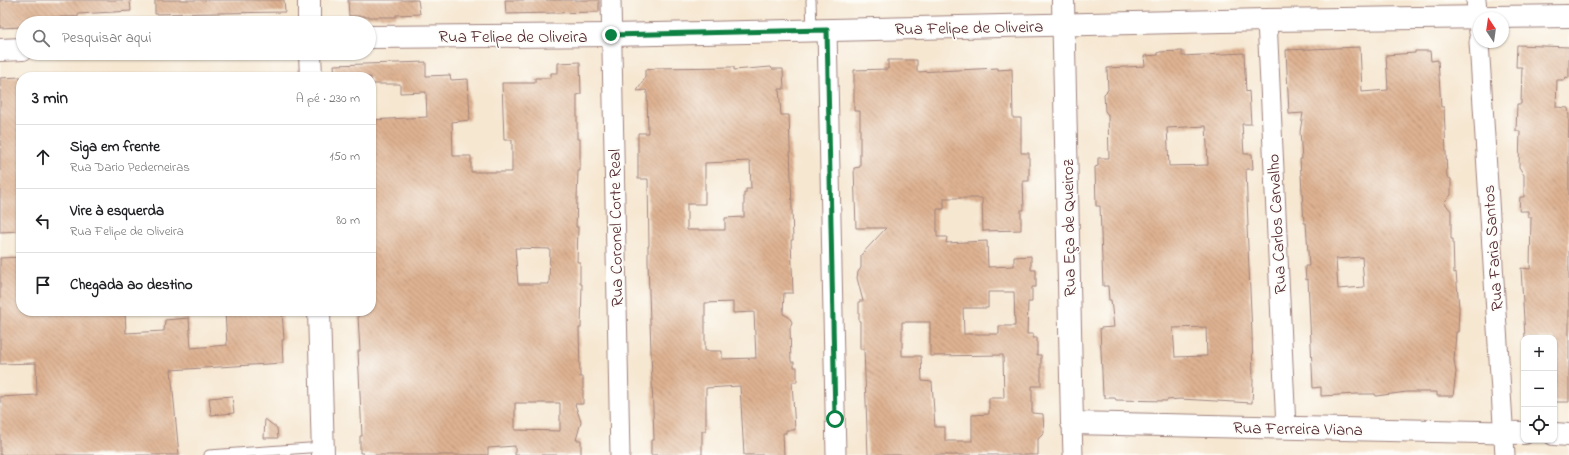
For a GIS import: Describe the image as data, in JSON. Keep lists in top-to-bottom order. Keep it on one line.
{"streets":{"street":["Rua Felipe de Oliveira","Rua Carlos Carvalho","Rua Coronel Corte Real","Rua Eça de Queiroz","Rua Faria Santos","Rua Ferreira Viana"]},"crossings":[["Rua Felipe de Oliveira","Rua Carlos Carvalho"],["Rua Felipe de Oliveira","Rua Coronel Corte Real"],["Rua Felipe de Oliveira","Rua Eça de Queiroz"],["Rua Carlos Carvalho","Rua Ferreira Viana"],["Rua Eça de Queiroz","Rua Ferreira Viana"],["Rua Faria Santos","Rua Ferreira Viana"]],"north":"top","page":{"search":"Pesquisar aqui","heading":["3 min","A pé · 230 m"],"list":[["Siga em frente","Rua Dario Pederneiras","150 m"],["Vire à esquerda","Rua Felipe de Oliveira","80 m"],"Chegada ao destino"],"map_buttons":["+","−"]}}
